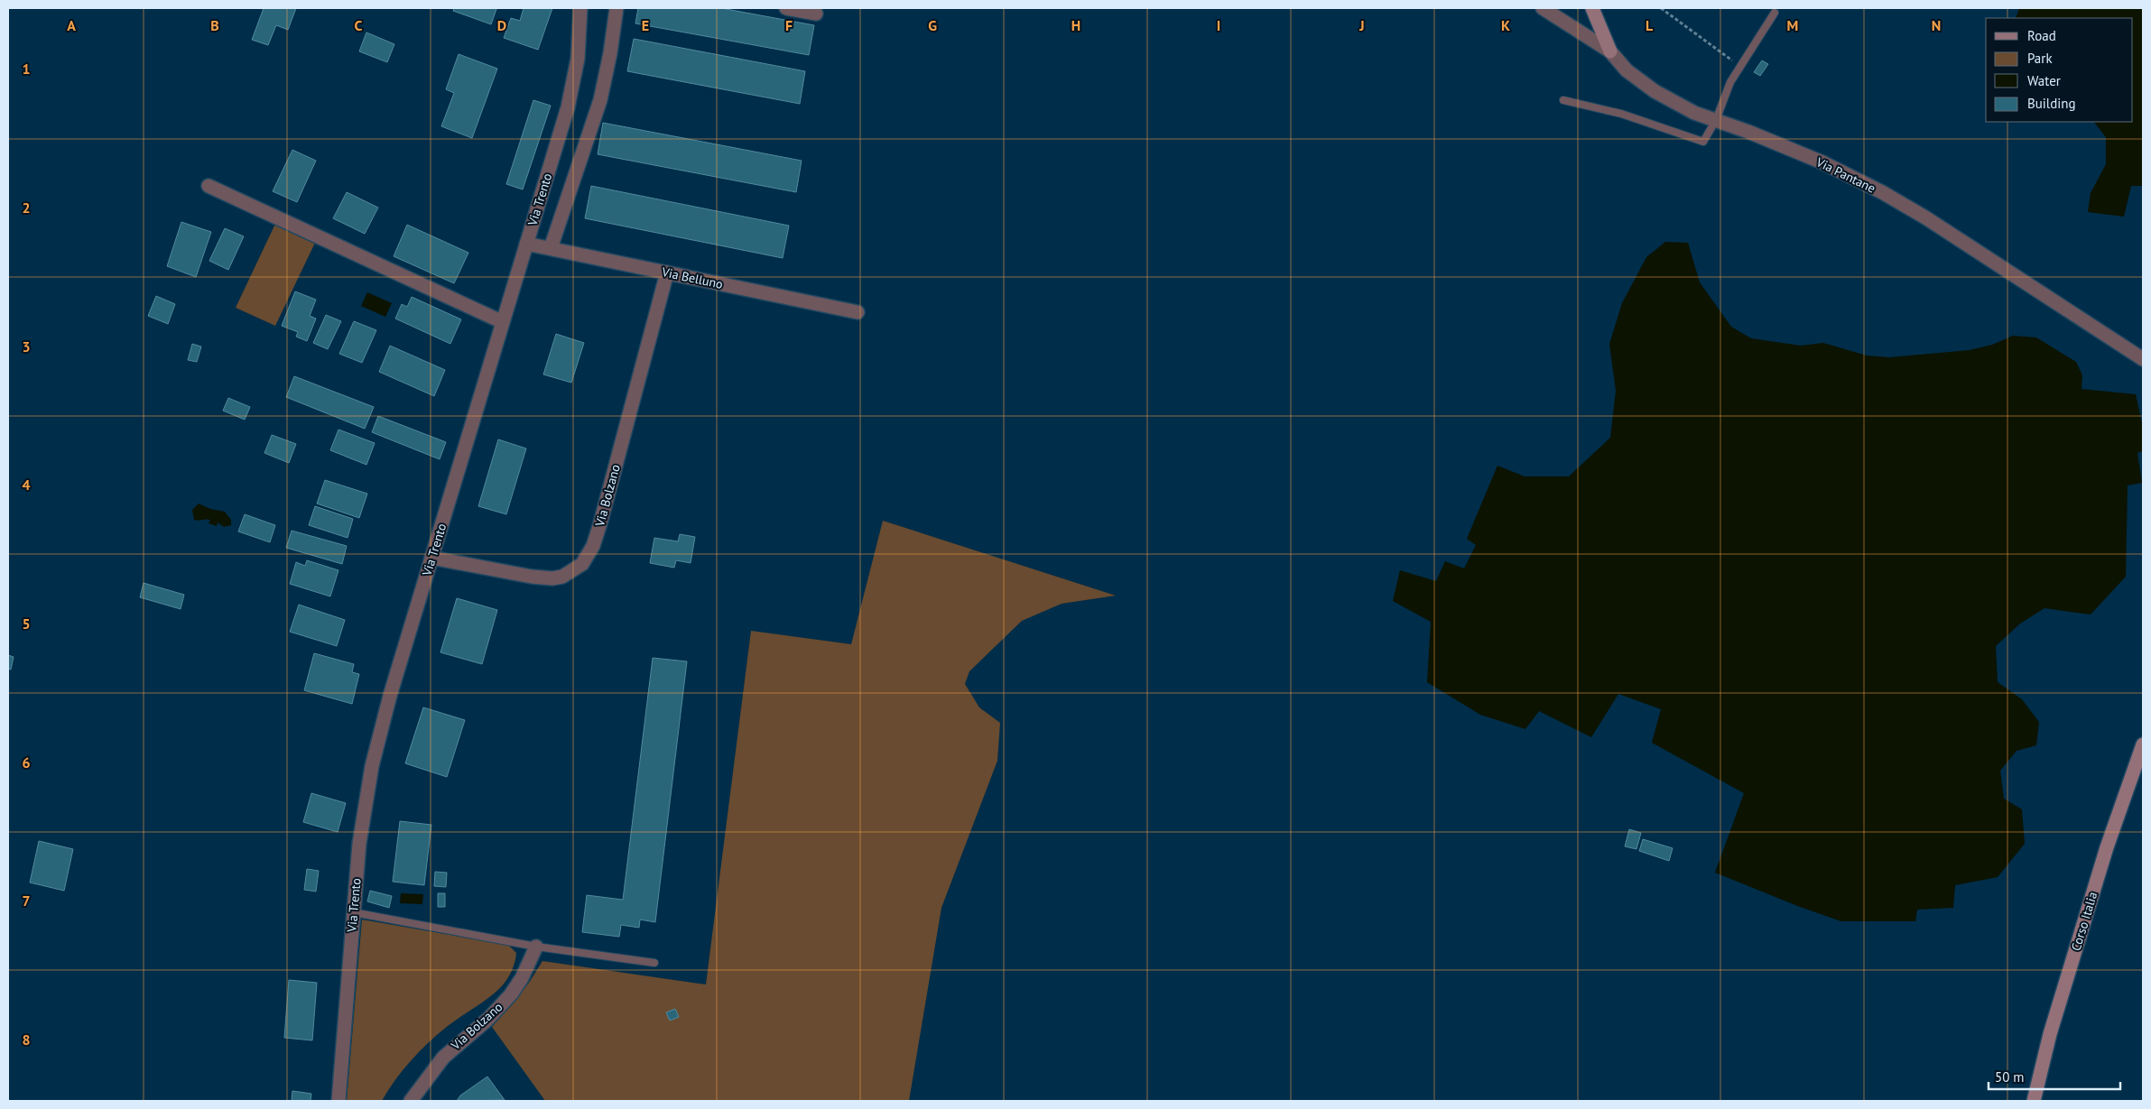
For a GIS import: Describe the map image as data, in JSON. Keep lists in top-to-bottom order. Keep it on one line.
{"streets":{"street":["Via Pantane","Via Trento","Via Belluno","Via Bolzano","Corso Italia"]},"crossings":[["Via Trento","Via Belluno"],["Via Trento","Via Bolzano"],["Via Belluno","Via Bolzano"]],"legend":["Road","Park","Water","Building"],"scale_bar":"50 m","grid":{"columns":["A","B","C","D","E","F","G","H","I","J","K","L","M","N"],"rows":["1","2","3","4","5","6","7","8"]}}
